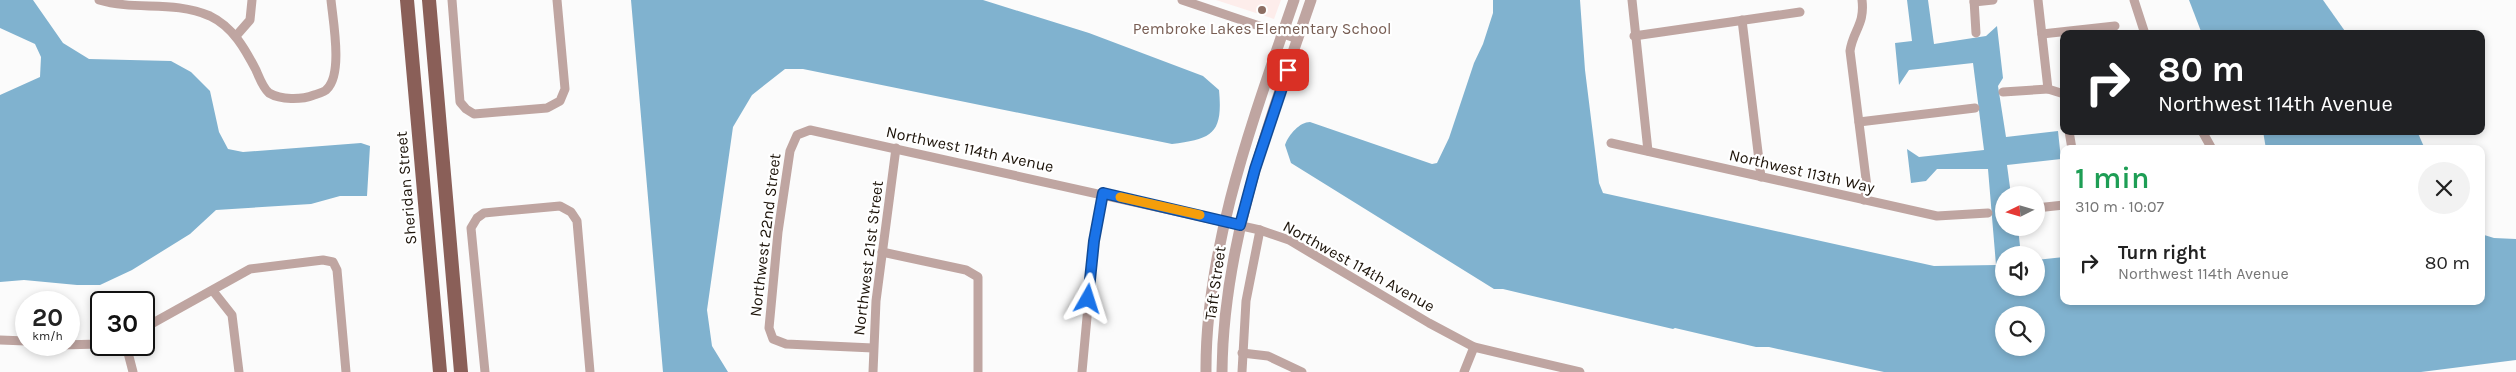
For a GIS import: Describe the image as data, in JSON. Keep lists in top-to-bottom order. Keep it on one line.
{"streets":{"main road":["Sheridan Street"],"street":["Northwest 114th Avenue","Northwest 113th Way","Northwest 22nd Street","Northwest 21st Street","Taft Street"]},"crossings":[["Northwest 114th Avenue","Northwest 22nd Street"],["Northwest 114th Avenue","Northwest 21st Street"],["Northwest 114th Avenue","Taft Street"],["Northwest 22nd Street","Northwest 21st Street"]],"places":["Pembroke Lakes Elementary School"],"north":"left","page":{"turn":["80 m","Northwest 114th Avenue"],"heading":["1 min","310 m · 10:07"],"list":[{"name":"Turn right","note":"Northwest 114th Avenue","value":"80 m"}],"speed":"20 km/h","limit":"30"}}
